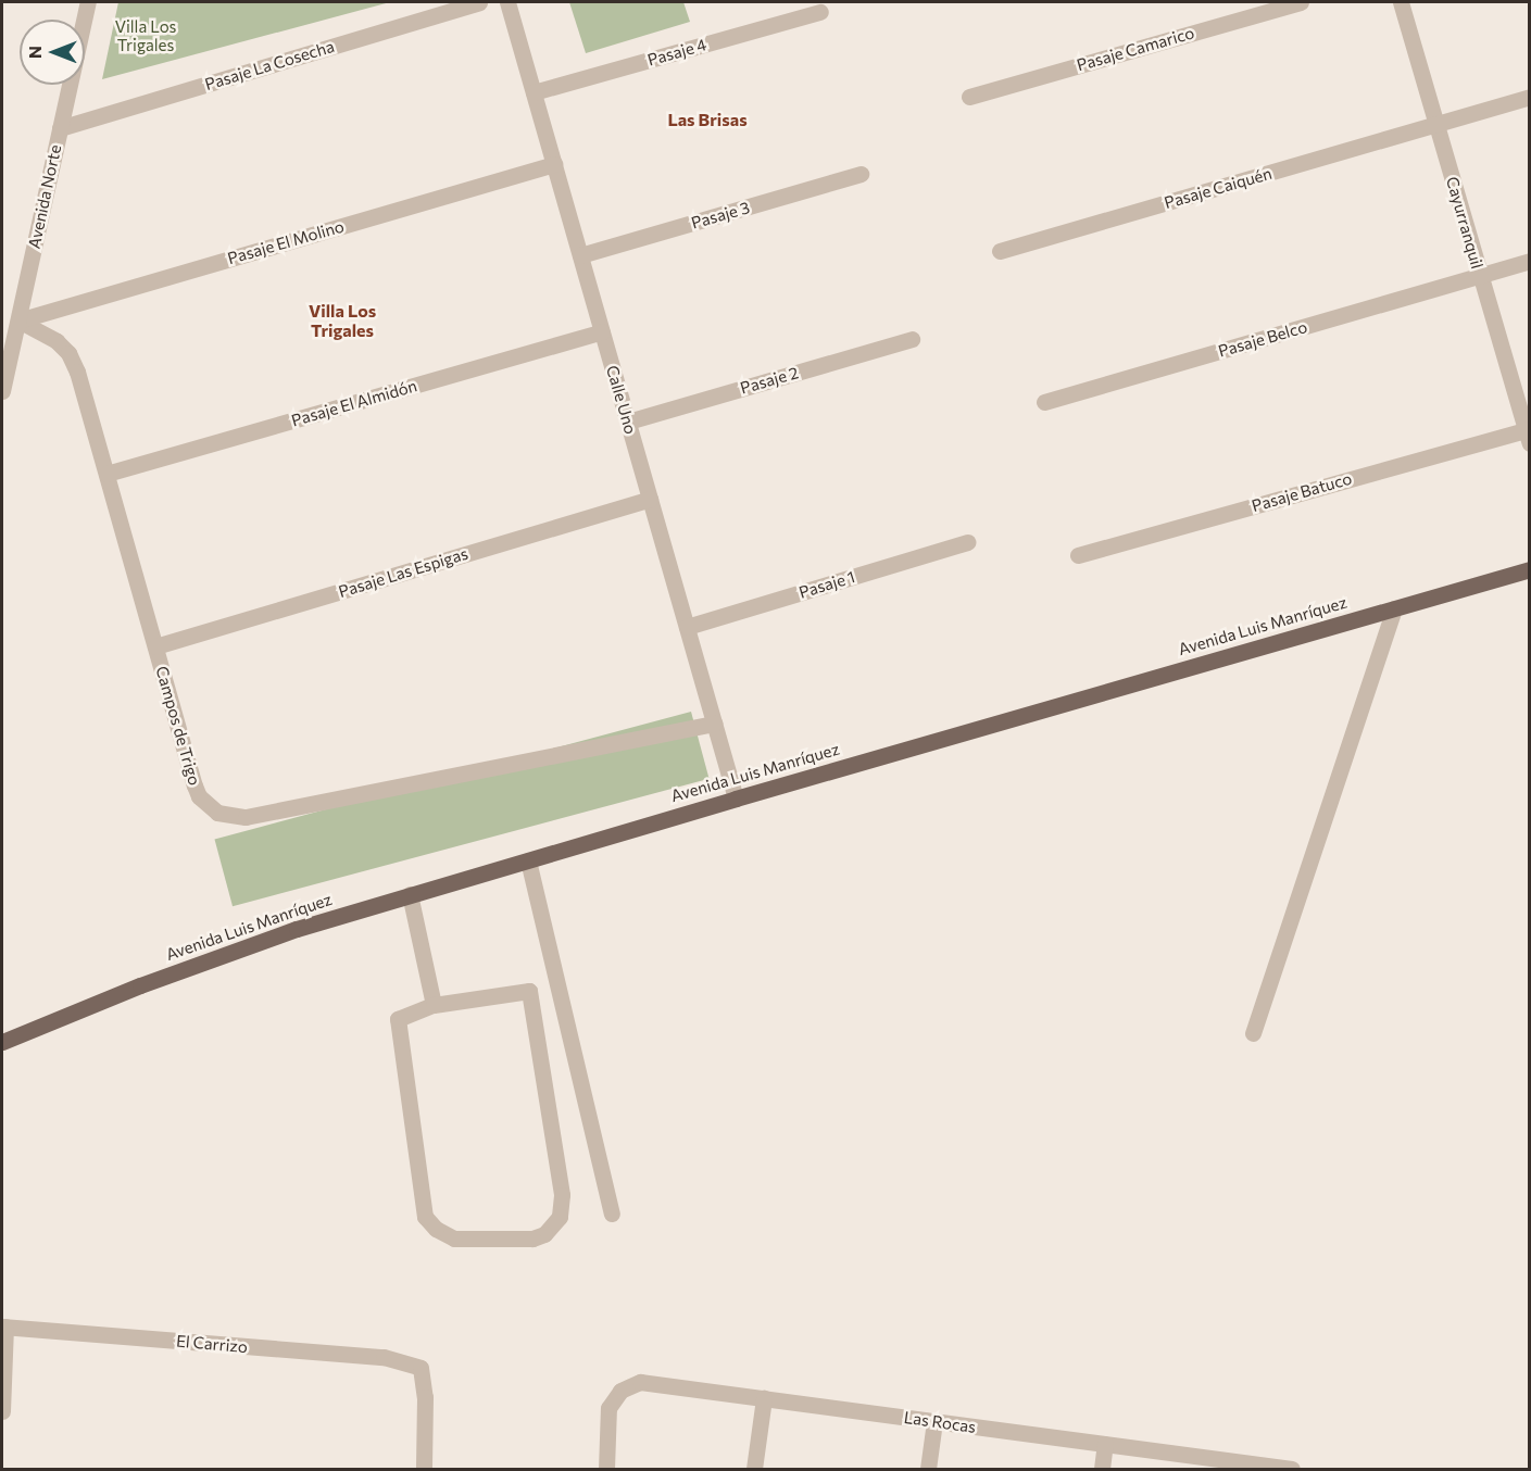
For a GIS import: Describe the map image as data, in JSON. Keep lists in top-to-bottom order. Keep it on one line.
{"streets":{"main road":["Avenida Luis Manríquez"],"street":["Pasaje Camarico","Pasaje 4","Pasaje La Cosecha","Pasaje Caiquén","Avenida Norte","Pasaje 3","Cayurranquil","Pasaje El Molino","Pasaje Belco","Pasaje 2","Calle Uno","Pasaje El Almidón","Pasaje Batuco","Pasaje Las Espigas","Pasaje 1","Campos de Trigo","El Carrizo","Las Rocas"]},"crossings":[["Pasaje 4","Calle Uno"],["Pasaje La Cosecha","Avenida Norte"],["Pasaje Caiquén","Cayurranquil"],["Avenida Norte","Pasaje El Molino"],["Avenida Norte","Campos de Trigo"],["Pasaje 3","Calle Uno"],["Cayurranquil","Pasaje Belco"],["Cayurranquil","Pasaje Batuco"],["Pasaje El Molino","Calle Uno"],["Pasaje El Molino","Campos de Trigo"],["Pasaje 2","Calle Uno"],["Calle Uno","Pasaje El Almidón"],["Calle Uno","Pasaje Las Espigas"],["Calle Uno","Pasaje 1"],["Calle Uno","Avenida Luis Manríquez"],["Calle Uno","Campos de Trigo"],["Pasaje El Almidón","Campos de Trigo"],["Pasaje Las Espigas","Campos de Trigo"]],"districts":["Las Brisas","Villa Los Trigales"],"parks":["Villa Los Trigales"],"north":"left"}
